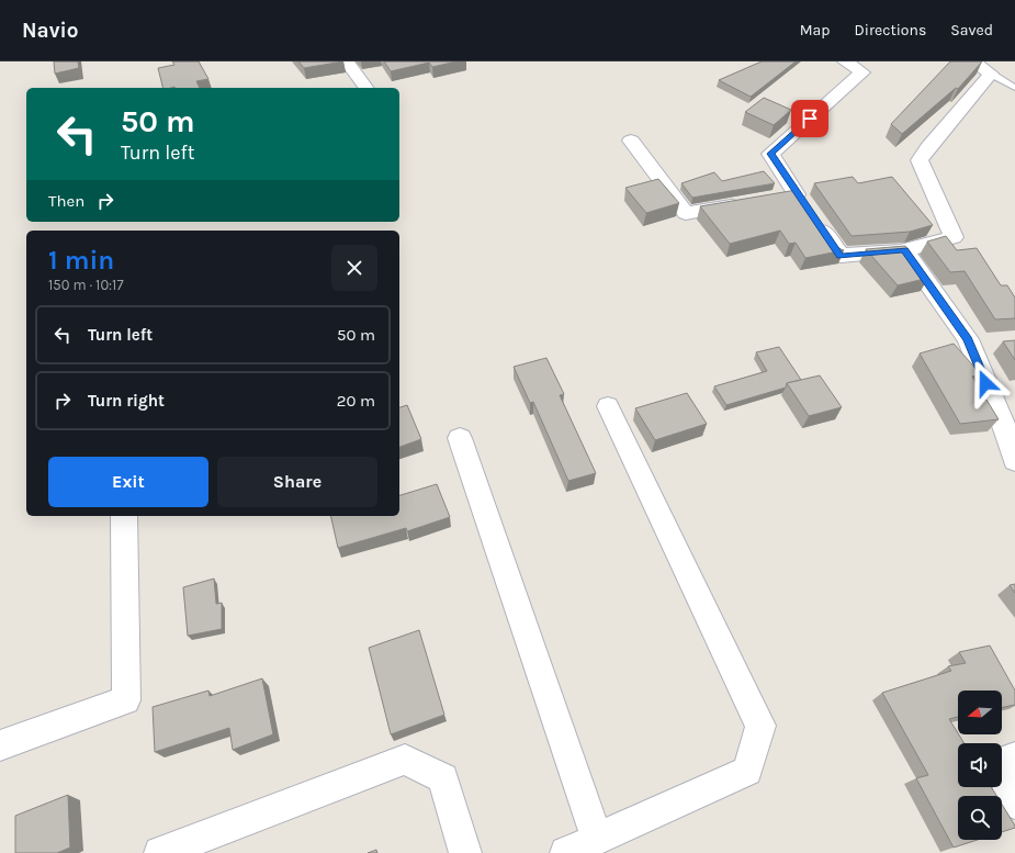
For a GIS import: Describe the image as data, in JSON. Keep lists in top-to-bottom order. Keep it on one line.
{"north":"left","page":{"header":"Navio","nav":["Map","Directions","Saved"],"turn":["50 m","Turn left"],"then":"Then","heading":["1 min","150 m · 10:17"],"list":[{"name":"Turn left","value":"50 m"},{"name":"Turn right","value":"20 m"}],"buttons":["Exit","Share"]}}
